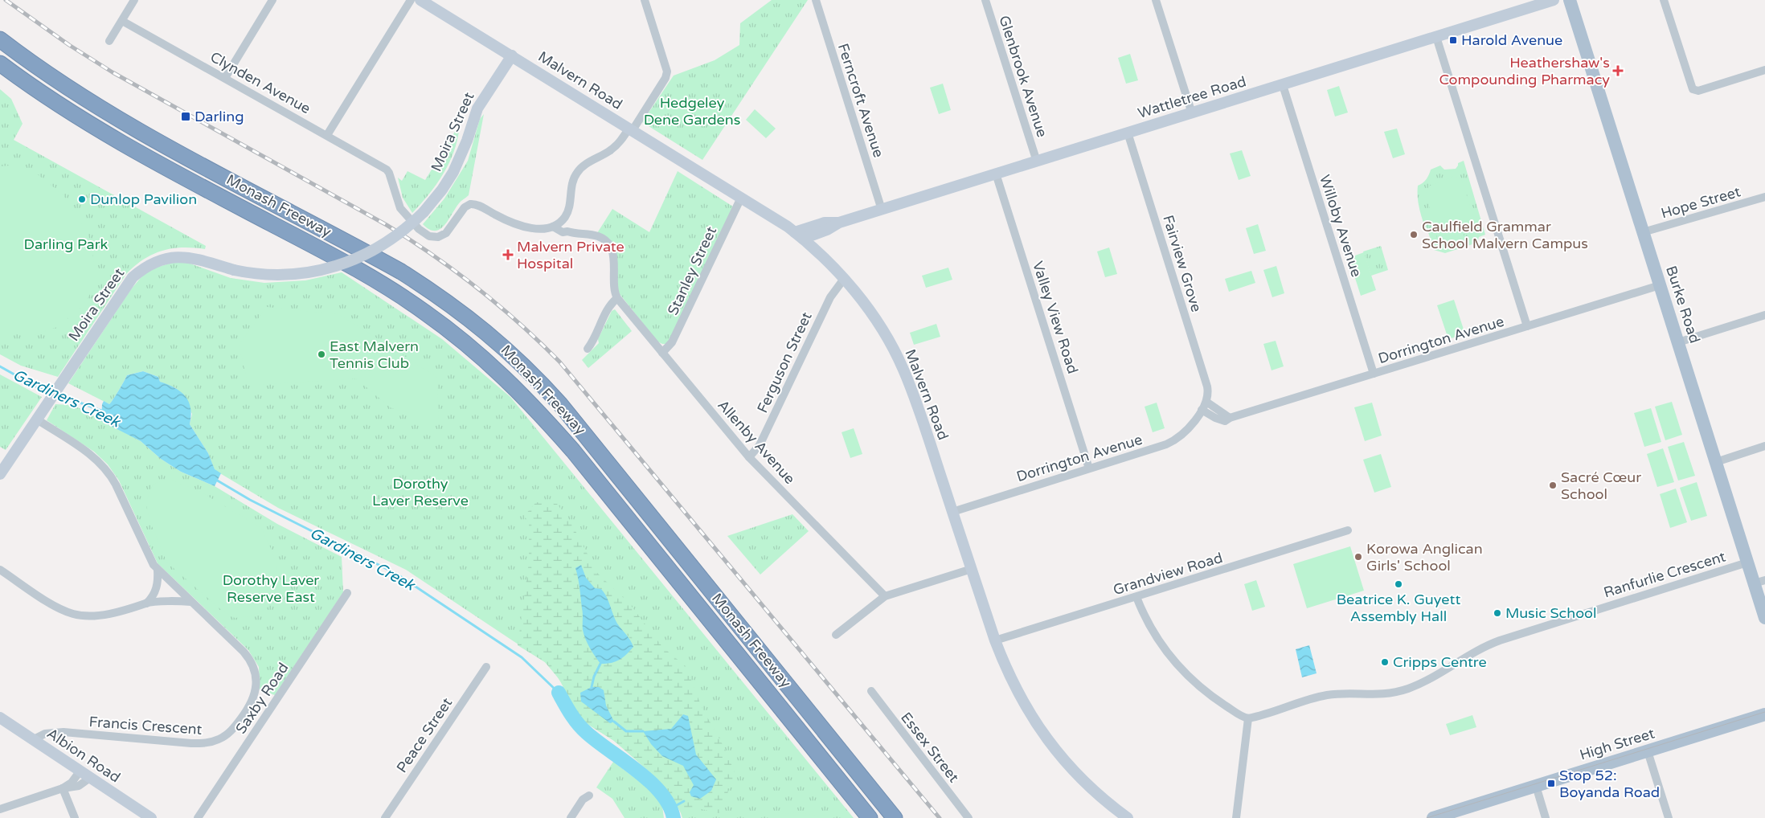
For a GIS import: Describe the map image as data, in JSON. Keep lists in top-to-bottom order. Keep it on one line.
{"streets":{"highway":["Monash Freeway"],"main road":["Malvern Road","Wattletree Road","Moira Street","Burke Road","High Street","Albion Road"],"street":["Glenbrook Avenue","Clynden Avenue","Ferncroft Avenue","Hope Street","Willoby Avenue","Fairview Grove","Stanley Street","Valley View Road","Dorrington Avenue","Ferguson Street","Allenby Avenue","Grandview Road","Ranfurlie Crescent","Saxby Road","Francis Crescent","Peace Street","Essex Street"]},"crossings":[["Glenbrook Avenue","Wattletree Road"],["Malvern Road","Wattletree Road"],["Malvern Road","Moira Street"],["Malvern Road","Stanley Street"],["Malvern Road","Dorrington Avenue"],["Malvern Road","Ferguson Street"],["Malvern Road","Grandview Road"],["Wattletree Road","Ferncroft Avenue"],["Wattletree Road","Willoby Avenue"],["Wattletree Road","Fairview Grove"],["Wattletree Road","Valley View Road"],["Moira Street","Francis Crescent"],["Hope Street","Burke Road"],["Willoby Avenue","Dorrington Avenue"],["Fairview Grove","Dorrington Avenue"],["Stanley Street","Allenby Avenue"],["Burke Road","Dorrington Avenue"],["Burke Road","Ranfurlie Crescent"],["Valley View Road","Dorrington Avenue"],["Ferguson Street","Allenby Avenue"],["Francis Crescent","Albion Road"]],"water":["Gardiners Creek"],"parks":["Hedgeley Dene Gardens","Darling Park","Dorothy Laver Reserve","Dorothy Laver Reserve East"],"places":{"transit":["Harold Avenue","Darling","Stop 52: Boyanda Road"],"health":["Heathershaw's Compounding Pharmacy","Malvern Private Hospital"],"other":["Dunlop Pavilion","Caulfield Grammar School Malvern Campus","East Malvern Tennis Club","Sacré Cœur School","Korowa Anglican Girls' School","Beatrice K. Guyett Assembly Hall","Music School","Cripps Centre"]}}
